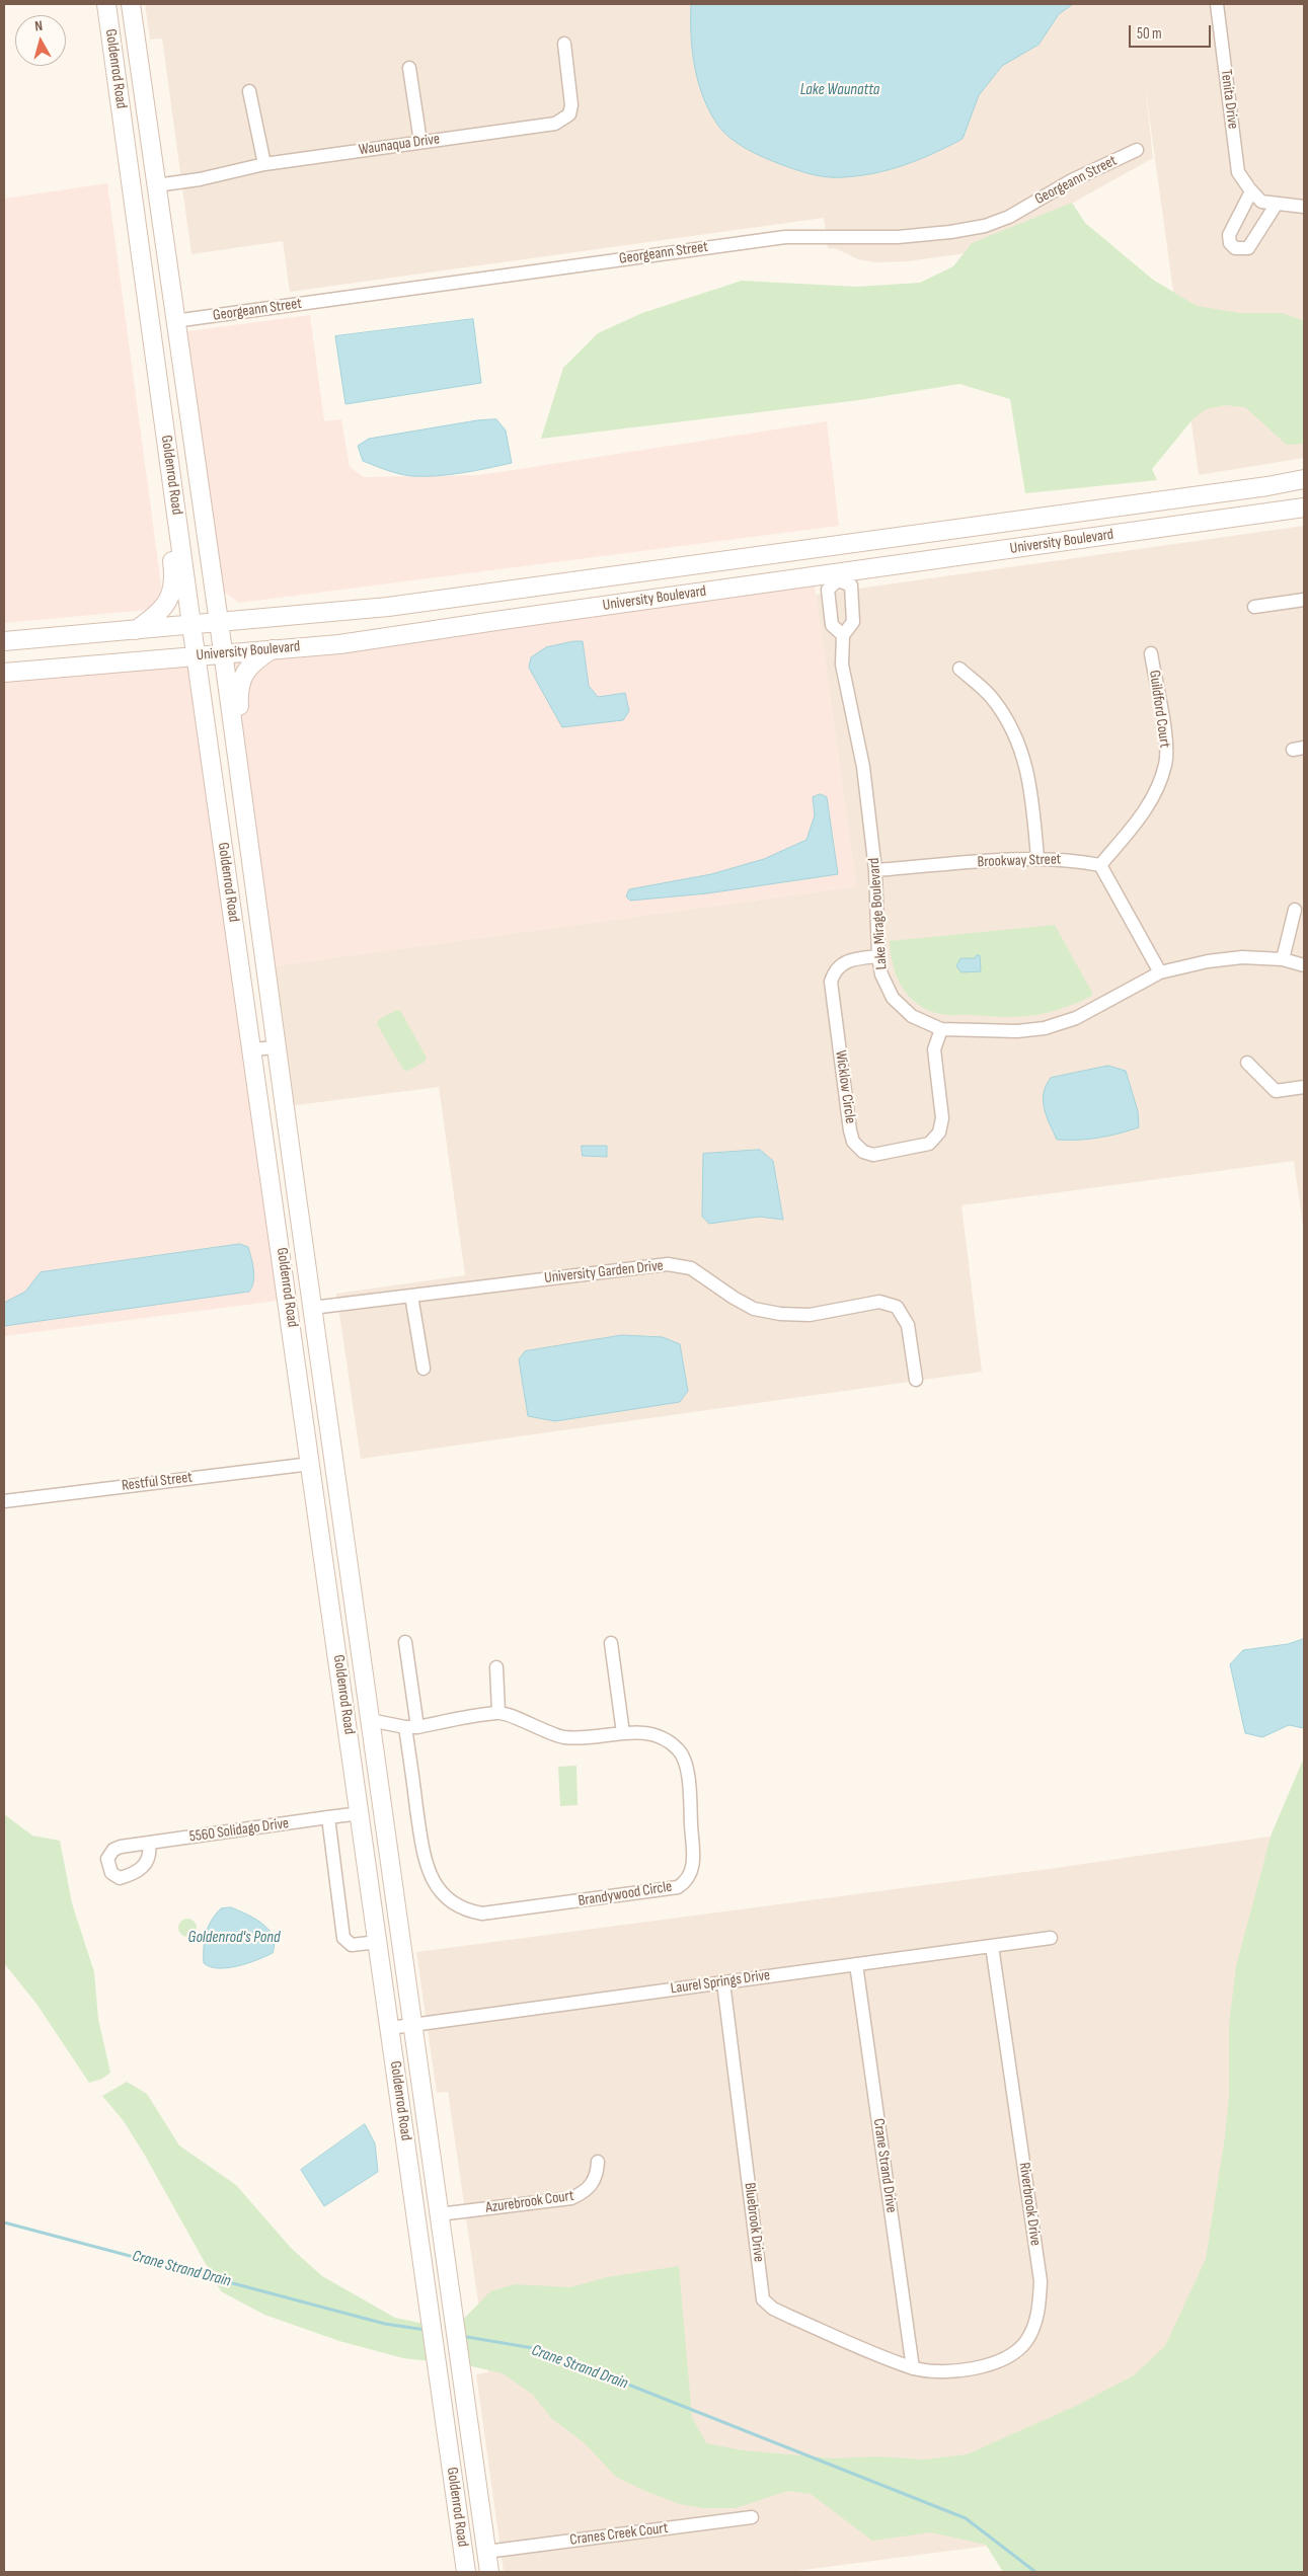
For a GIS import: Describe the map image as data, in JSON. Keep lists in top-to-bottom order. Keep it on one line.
{"streets":{"main road":["Goldenrod Road","University Boulevard"],"street":["Tenita Drive","Waunaqua Drive","Georgeann Street","Guildford Court","Brookway Street","Lake Mirage Boulevard","Wicklow Circle","University Garden Drive","Restful Street","5560 Solidago Drive","Brandywood Circle","Laurel Springs Drive","Crane Strand Drive","Azurebrook Court","Riverbrook Drive","Bluebrook Drive","Cranes Creek Court"]},"crossings":[["Goldenrod Road","Waunaqua Drive"],["Goldenrod Road","Georgeann Street"],["Goldenrod Road","University Boulevard"],["Goldenrod Road","University Garden Drive"],["Goldenrod Road","Restful Street"],["Goldenrod Road","5560 Solidago Drive"],["Goldenrod Road","Laurel Springs Drive"],["Goldenrod Road","Azurebrook Court"],["Goldenrod Road","Cranes Creek Court"],["University Boulevard","Lake Mirage Boulevard"],["Guildford Court","Brookway Street"],["Brookway Street","Lake Mirage Boulevard"],["Lake Mirage Boulevard","Wicklow Circle"],["Laurel Springs Drive","Crane Strand Drive"],["Laurel Springs Drive","Riverbrook Drive"],["Laurel Springs Drive","Bluebrook Drive"],["Crane Strand Drive","Riverbrook Drive"],["Crane Strand Drive","Bluebrook Drive"],["Riverbrook Drive","Bluebrook Drive"]],"water":["Lake Waunatta","Goldenrod's Pond","Crane Strand Drain"],"scale_bar":"50 m","north":"top"}
